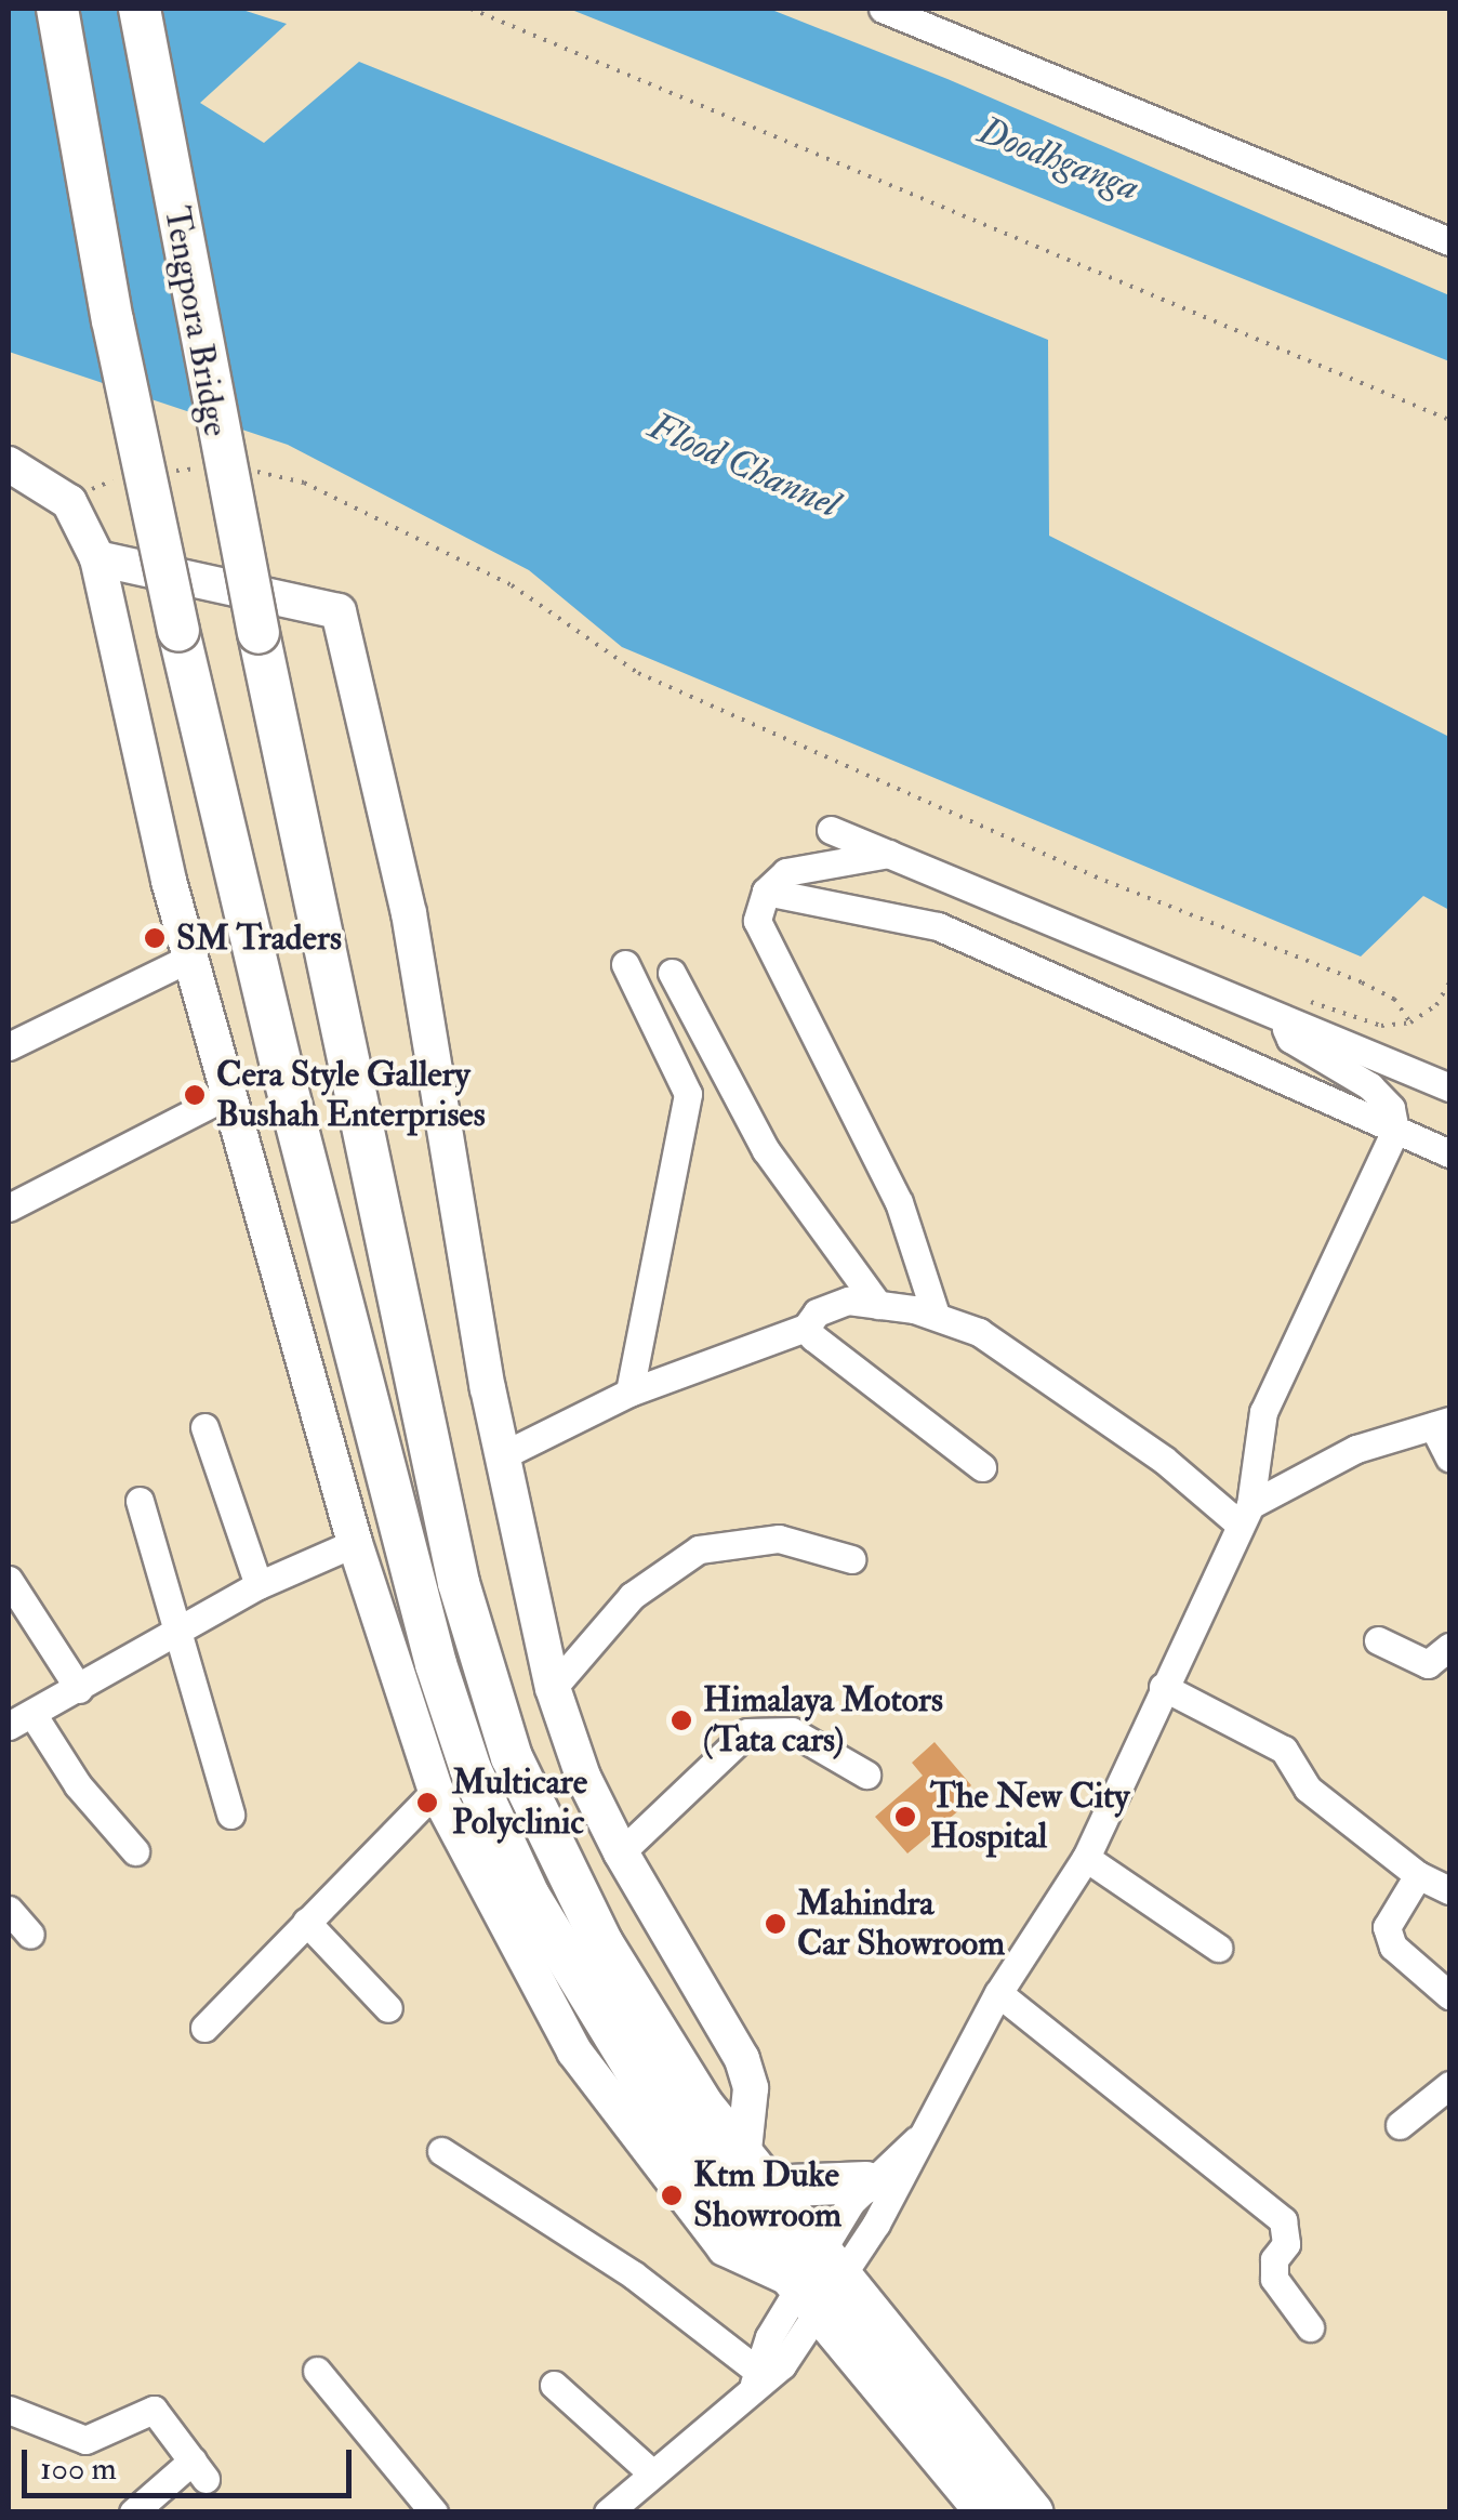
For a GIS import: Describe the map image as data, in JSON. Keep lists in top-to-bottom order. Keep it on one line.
{"streets":{"highway":["Tengpora Bridge"]},"water":["Doodhganga","Flood Channel"],"places":["SM Traders","Cera Style Gallery Bushah Enterprises","Himalaya Motors (Tata cars)","Multicare Polyclinic","The New City Hospital","Mahindra Car Showroom","Ktm Duke Showroom"],"scale_bar":"100 m"}
